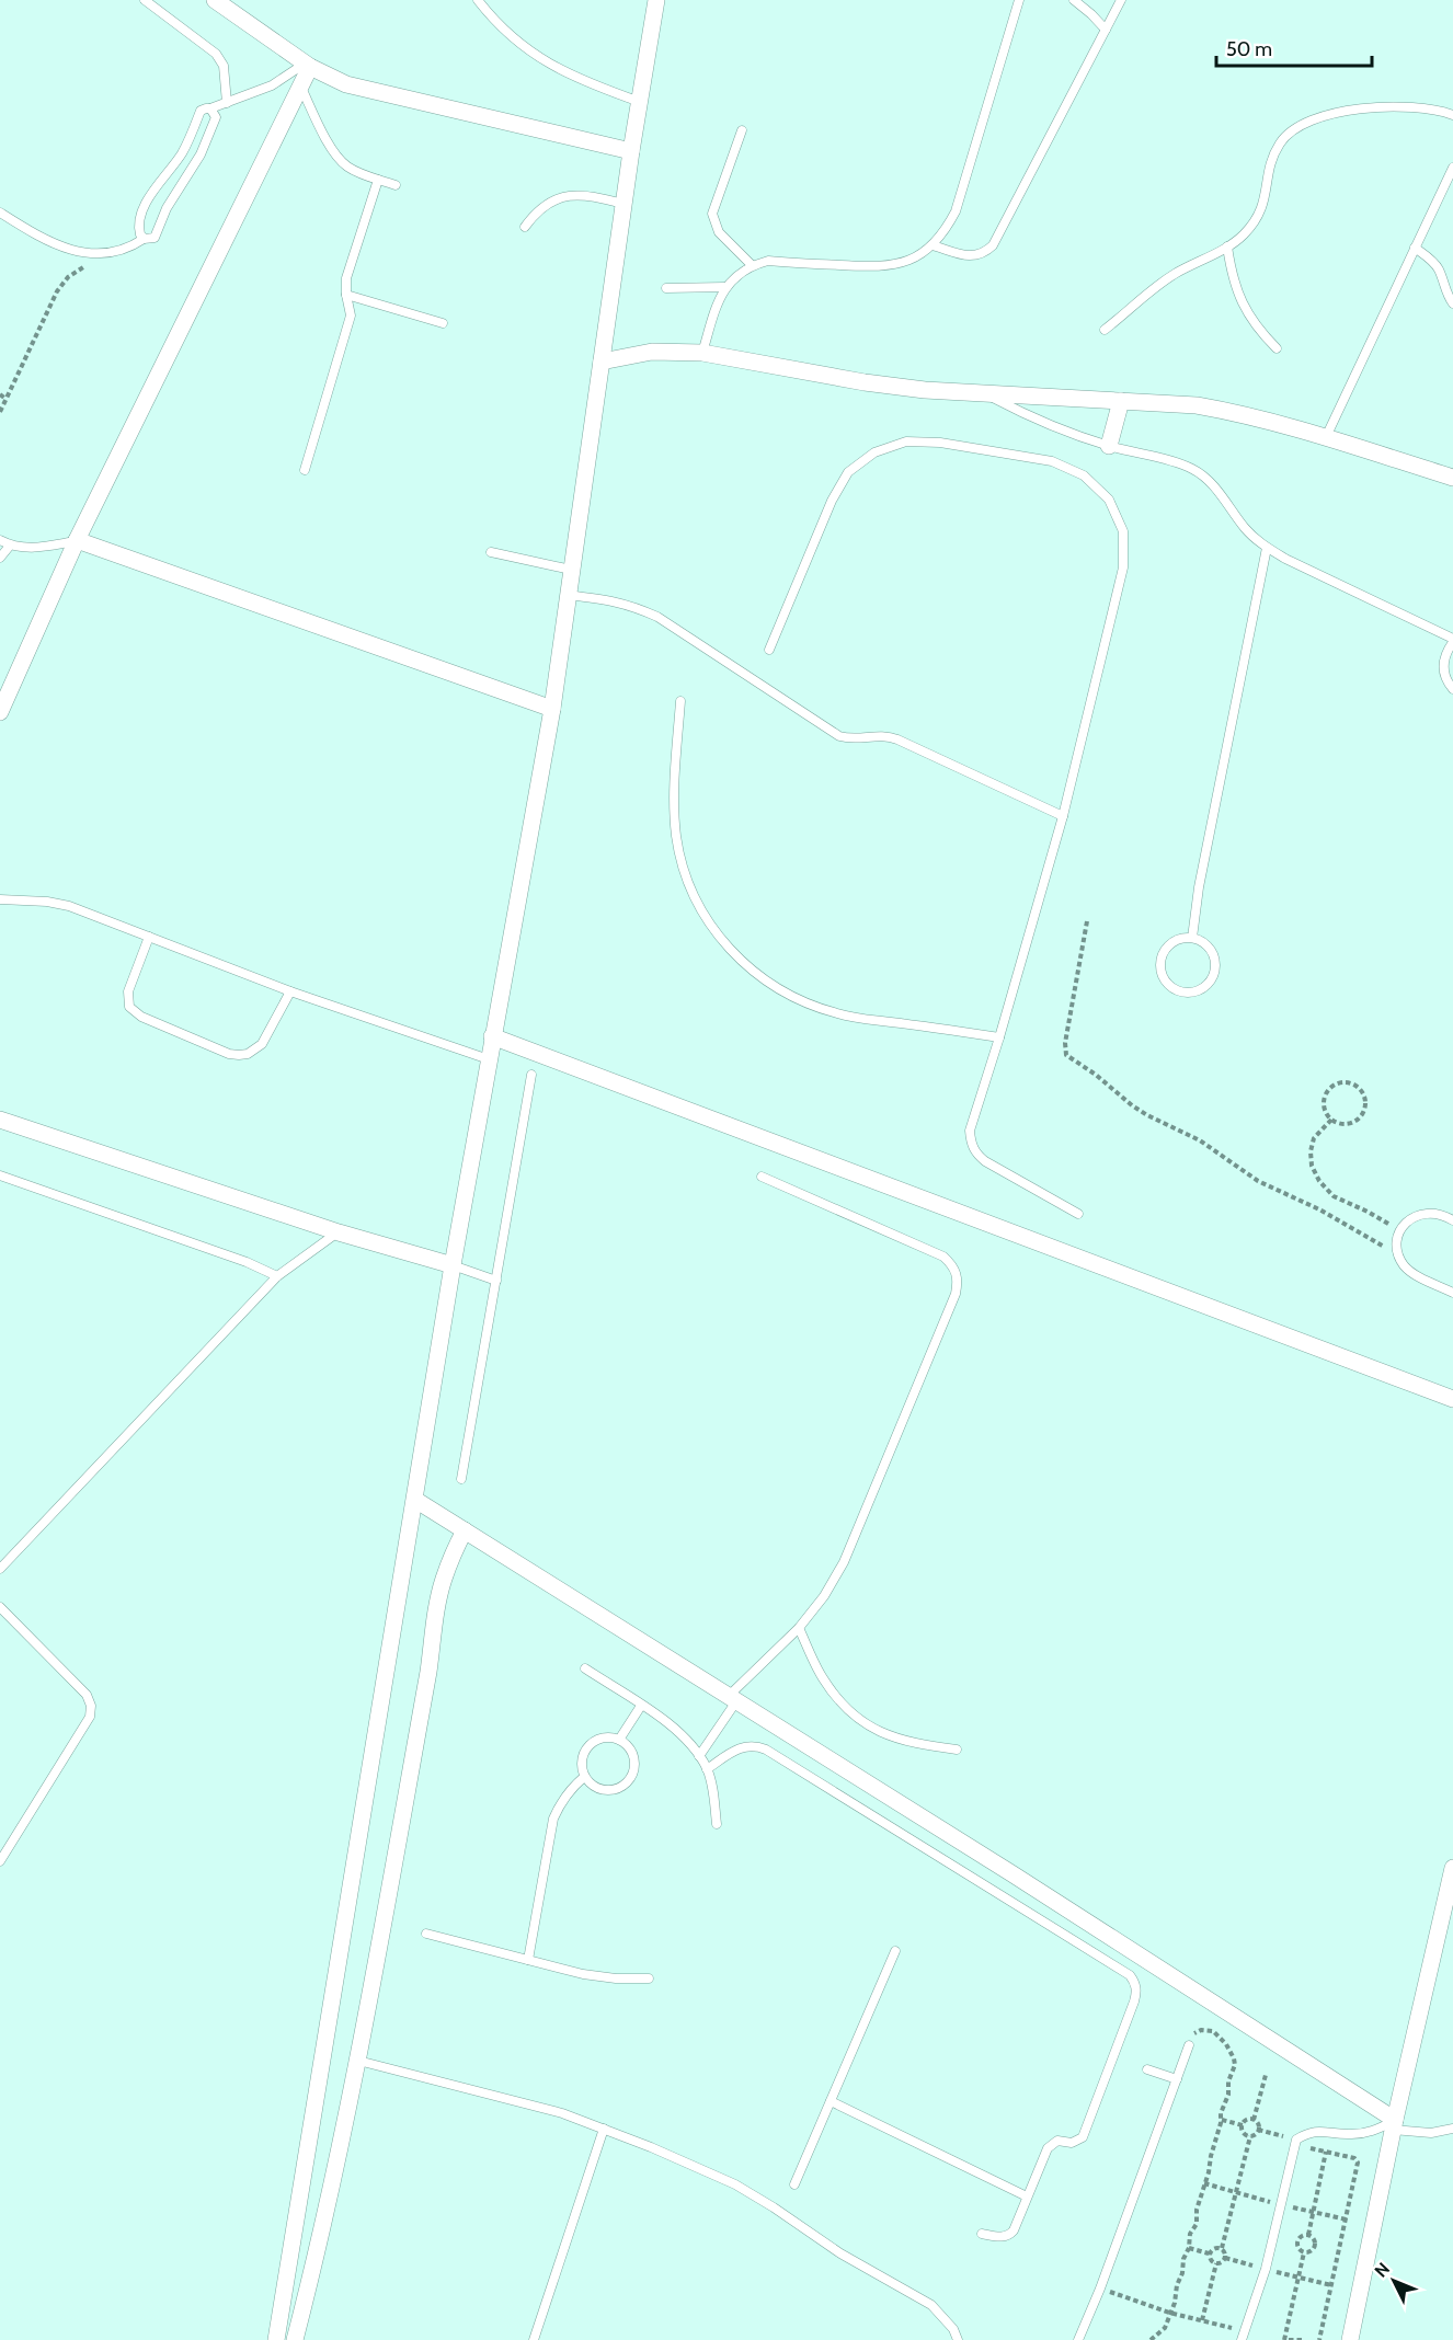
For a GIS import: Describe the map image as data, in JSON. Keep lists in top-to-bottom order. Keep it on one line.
{"scale_bar":"50 m","north":"top left"}
